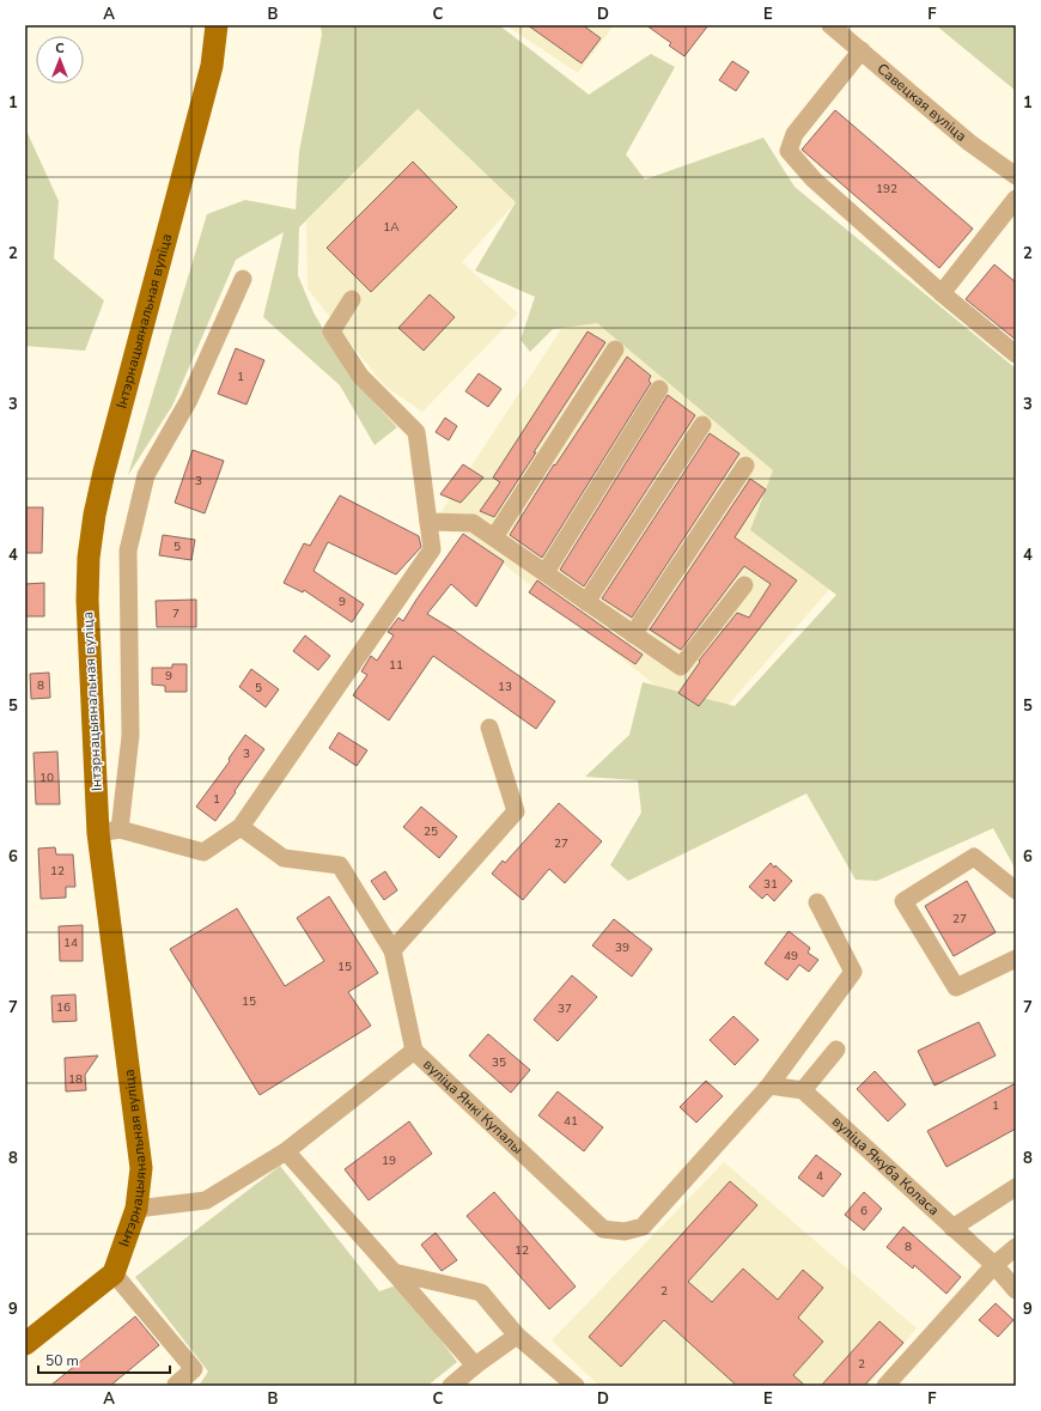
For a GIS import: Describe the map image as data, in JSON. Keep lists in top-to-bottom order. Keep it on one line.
{"streets":{"main road":["Інтэрнацыянальная вуліца"],"street":["Савецкая вуліца","вуліца Янкі Купалы","вуліца Якуба Коласа"]},"crossings":[["Інтэрнацыянальная вуліца","вуліца Янкі Купалы"]],"house_numbers":["192","1А","1","3","5","9","7","11","9","8","13","5","3","10","1","25","27","12","31","27","14","39","49","15","15","16","37","35","18","1","41","19","4","6","8","12","2","2"],"scale_bar":"50 m","north":"top","grid":{"columns":["A","B","C","D","E","F"],"rows":["1","2","3","4","5","6","7","8","9"]}}
